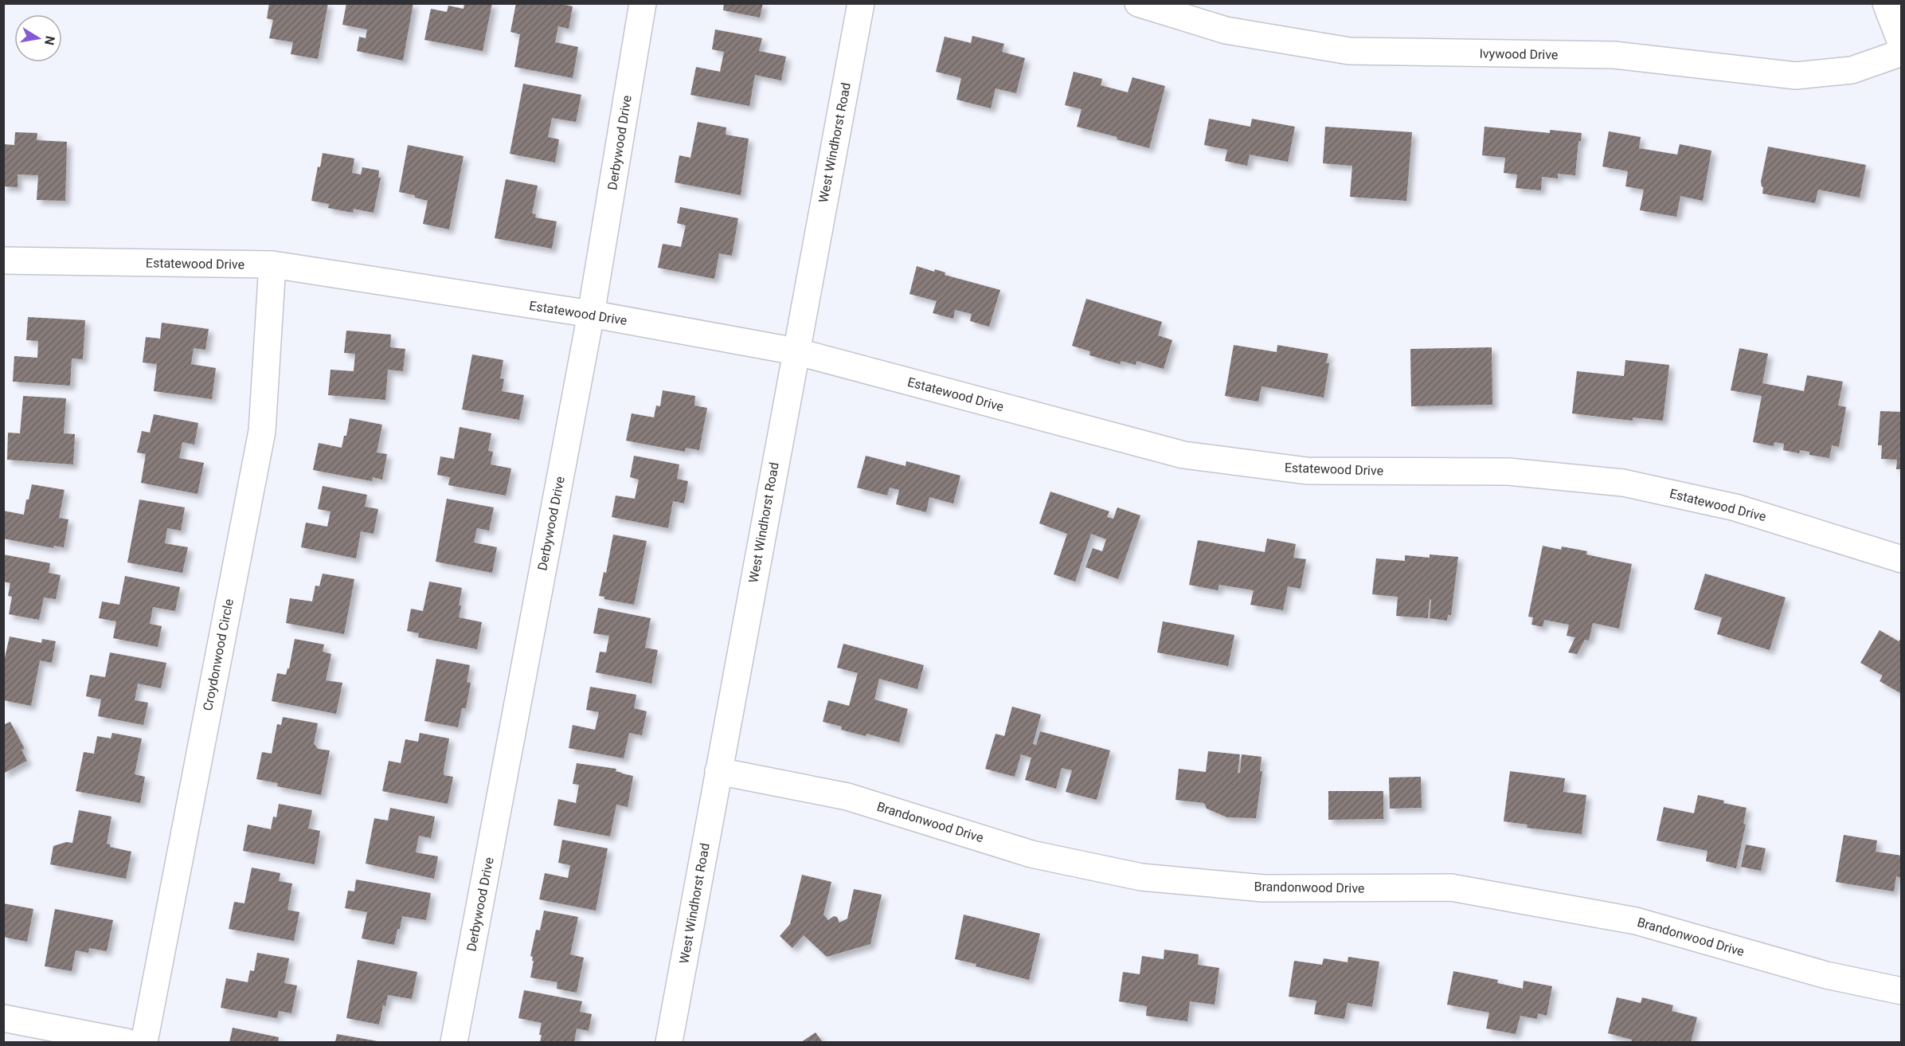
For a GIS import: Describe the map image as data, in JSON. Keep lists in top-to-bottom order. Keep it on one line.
{"streets":{"street":["Ivywood Drive","Derbywood Drive","West Windhorst Road","Estatewood Drive","Croydonwood Circle","Brandonwood Drive"]},"crossings":[["Derbywood Drive","Estatewood Drive"],["West Windhorst Road","Estatewood Drive"],["West Windhorst Road","Brandonwood Drive"],["Estatewood Drive","Croydonwood Circle"]],"north":"right"}
